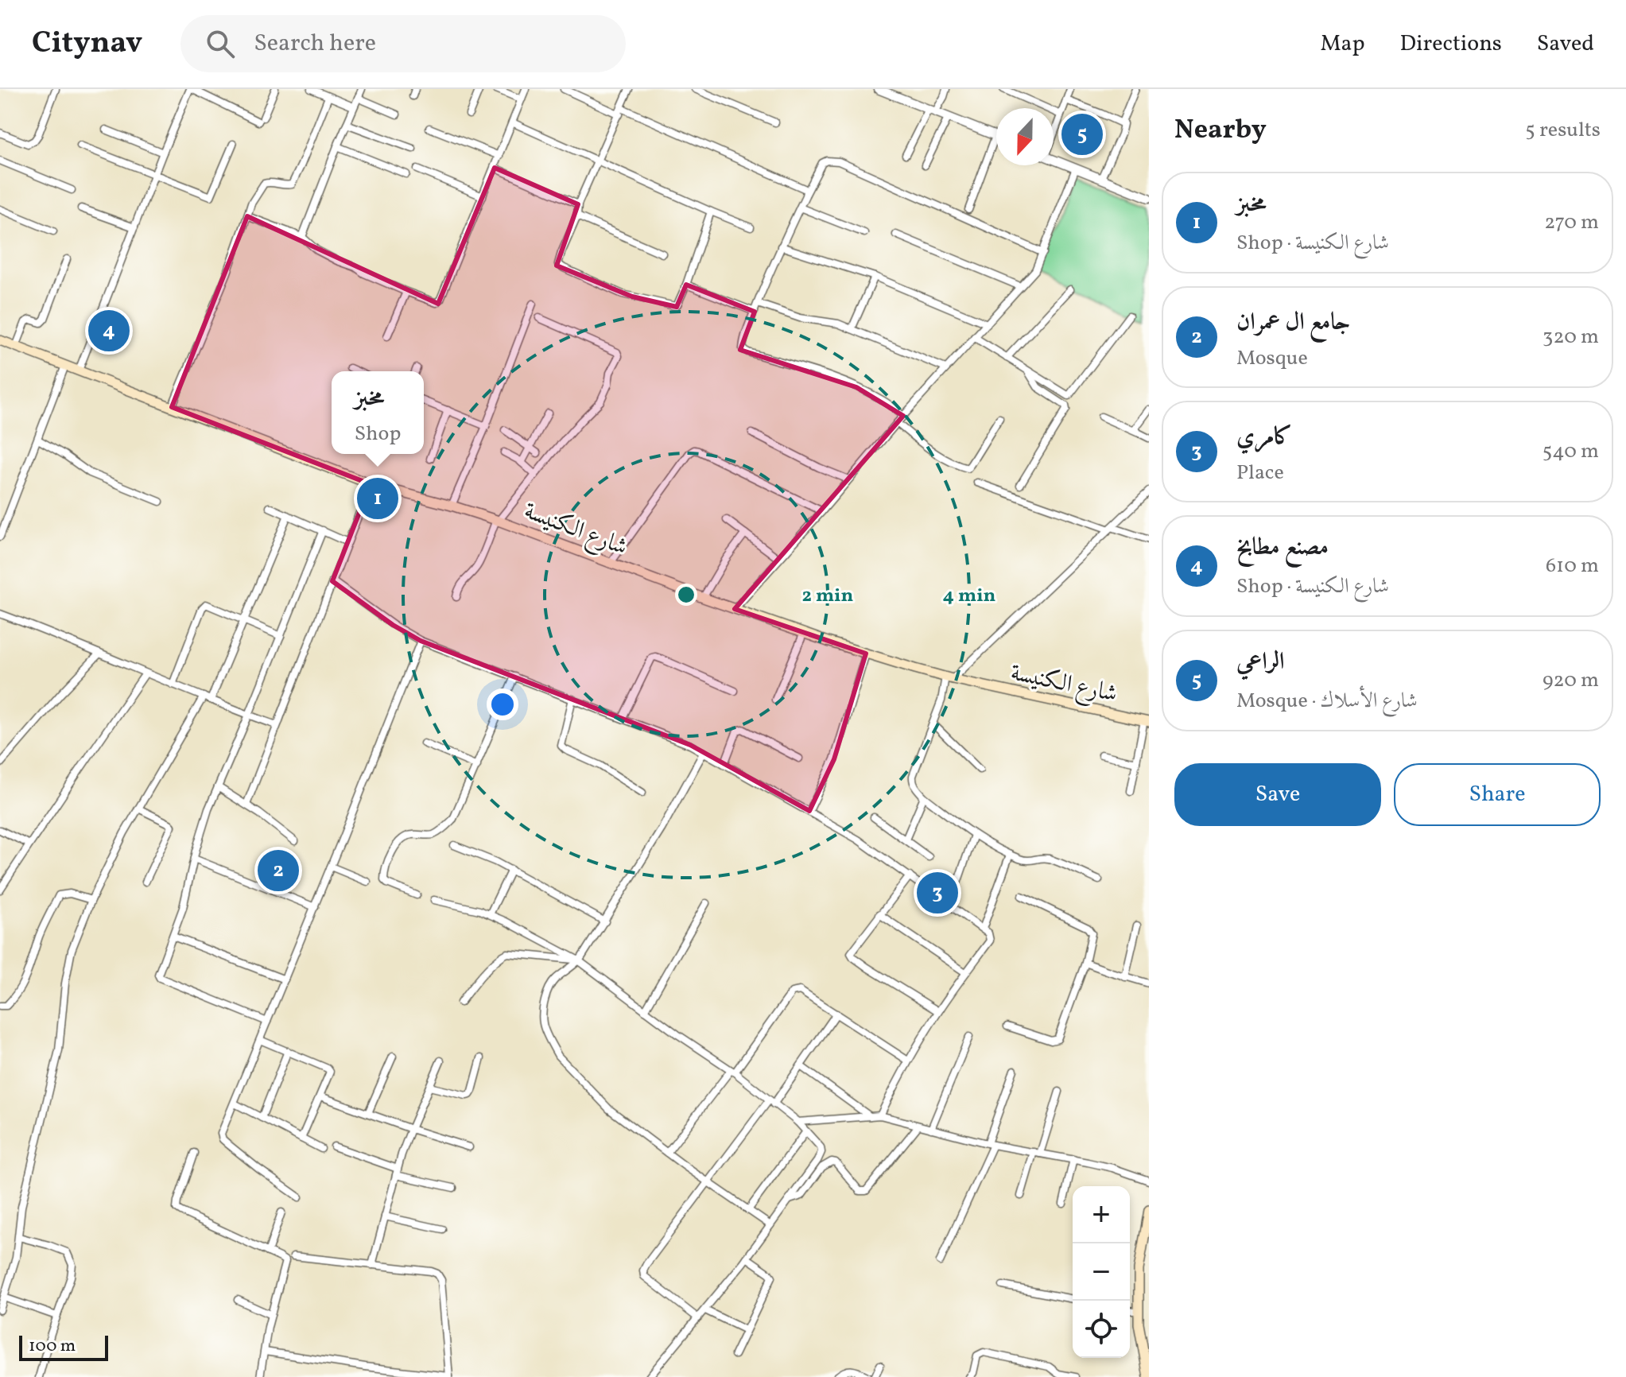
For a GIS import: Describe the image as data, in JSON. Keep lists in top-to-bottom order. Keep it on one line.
{"streets":{"main road":["شارع الكنيسة"]},"scale_bar":"100 m","north":"bottom","page":{"header":"Citynav","search":"Search here","nav":["Map","Directions","Saved"],"heading":["Nearby","5 results"],"pins":["5","4","1","2","3"],"list":[{"mark":"1","name":"مخبز","note":"Shop · شارع الكنيسة","value":"270 m"},{"mark":"2","name":"جامع ال عمران","note":"Mosque","value":"320 m"},{"mark":"3","name":"كامري","note":"Place","value":"540 m"},{"mark":"4","name":"مصنع مطابخ","note":"Shop · شارع الكنيسة","value":"610 m"},{"mark":"5","name":"الراعي","note":"Mosque · شارع الأسلاك","value":"920 m"}],"popup":["مخبز","Shop"],"buttons":["Save","Share"],"map_buttons":["+","−"],"scale":"100 m"},"rings":["2 min","4 min"]}
